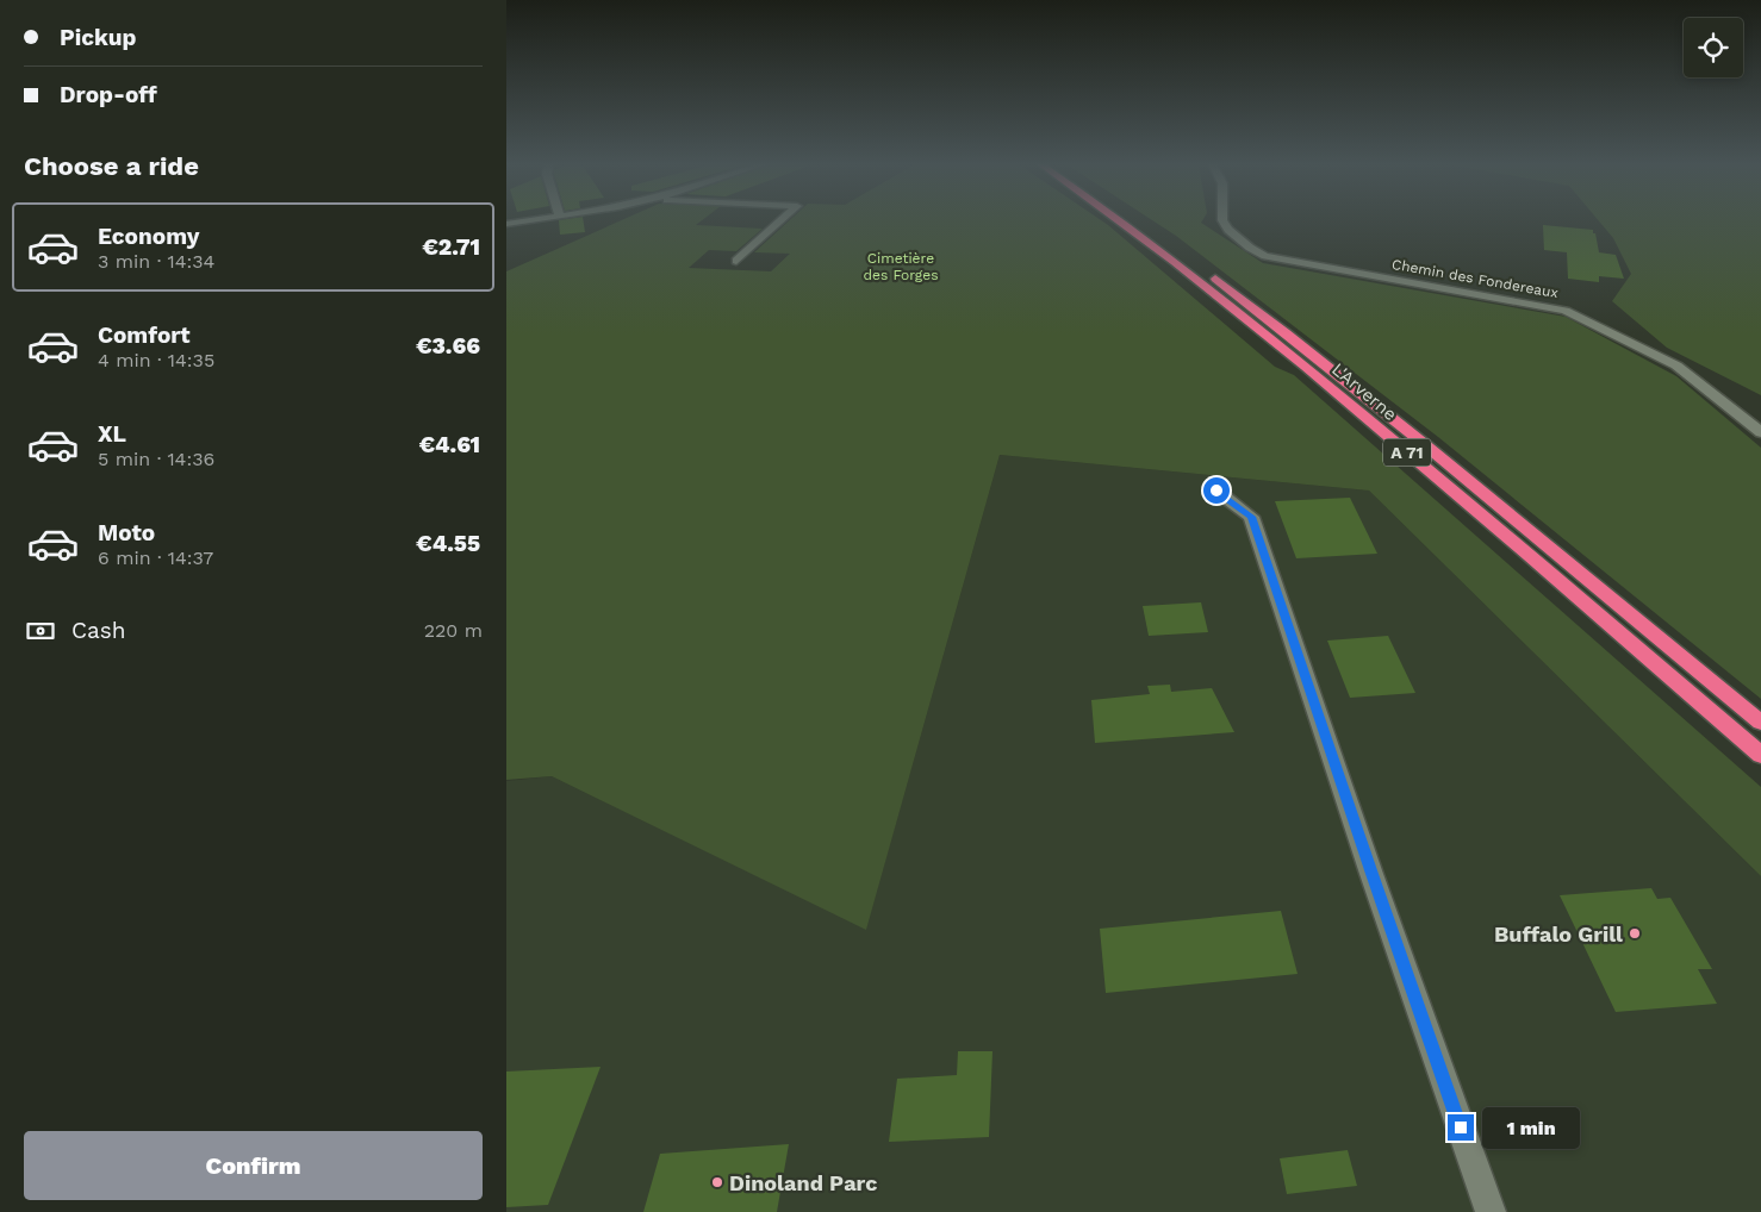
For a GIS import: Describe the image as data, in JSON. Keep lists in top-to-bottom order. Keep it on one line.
{"streets":{"highway":["L'Arverne","A 71"],"street":["Chemin des Fondereaux"]},"parks":["Cimetière des Forges"],"places":["Buffalo Grill","Dinoland Parc"],"page":{"banner":["Pickup","Drop-off"],"heading":"Choose a ride","list":[{"name":"Economy","note":"3 min · 14:34","value":"€2.71"},{"name":"Comfort","note":"4 min · 14:35","value":"€3.66"},{"name":"XL","note":"5 min · 14:36","value":"€4.61"},{"name":"Moto","note":"6 min · 14:37","value":"€4.55"}],"pay":["Cash","220 m"],"bubble":"1 min","buttons":"Confirm"}}
